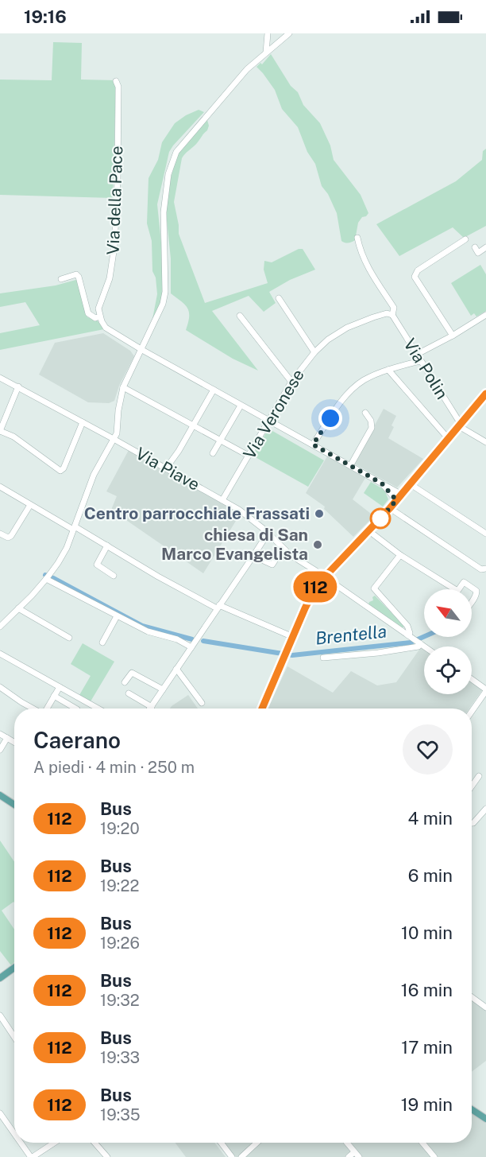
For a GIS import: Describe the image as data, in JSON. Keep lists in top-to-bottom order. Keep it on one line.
{"streets":{"street":["Via della Pace","Via Polin","Via Veronese","Via Piave"]},"crossings":[["Via Polin","Via Veronese"],["Via Veronese","Via Piave"]],"water":["Brentella"],"places":["Centro parrocchiale Frassati","chiesa di San Marco Evangelista"],"lines":["bus line 112"],"north":"top left","page":{"status":"19:16","on_map":"112","heading":["Caerano","A piedi · 4 min · 250 m"],"list":[{"mark":"112","name":"Bus","note":"19:20","value":"4 min"},{"mark":"112","name":"Bus","note":"19:22","value":"6 min"},{"mark":"112","name":"Bus","note":"19:26","value":"10 min"},{"mark":"112","name":"Bus","note":"19:32","value":"16 min"},{"mark":"112","name":"Bus","note":"19:33","value":"17 min"},{"mark":"112","name":"Bus","note":"19:35","value":"19 min"}]}}
